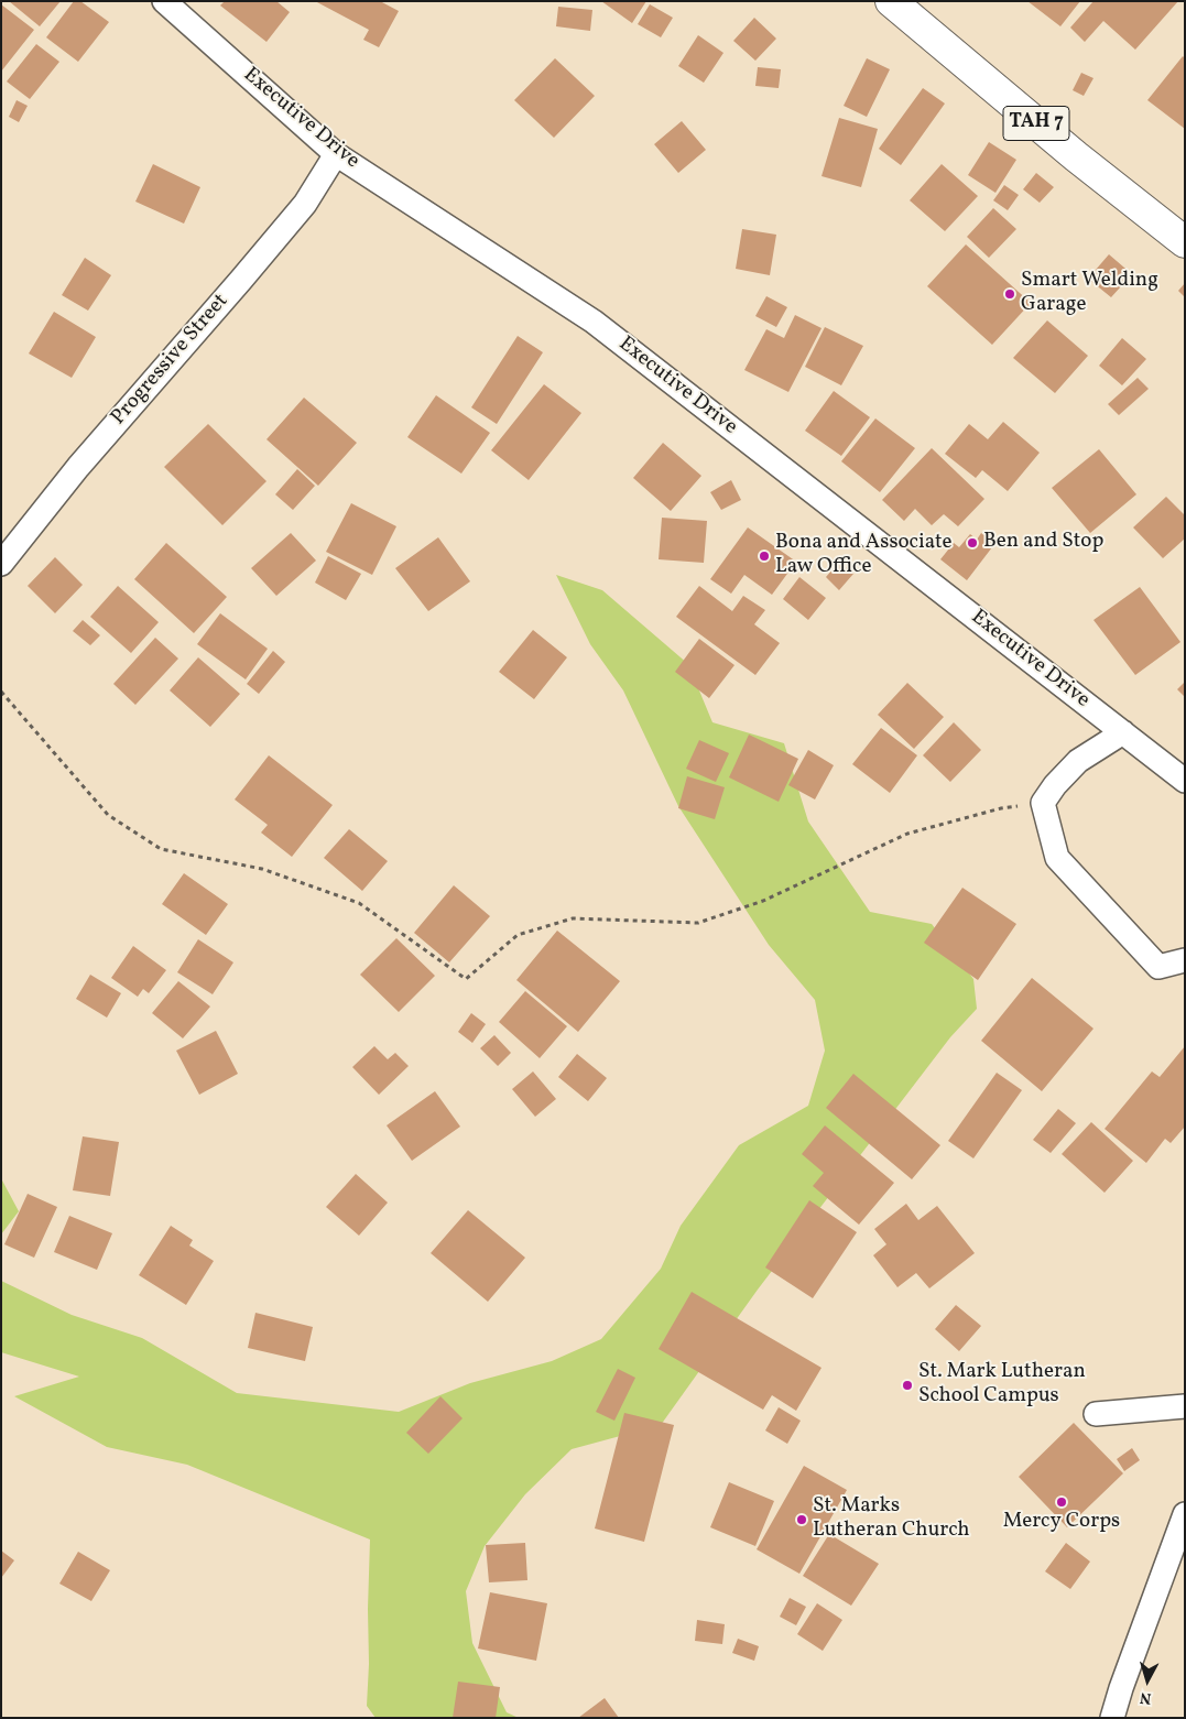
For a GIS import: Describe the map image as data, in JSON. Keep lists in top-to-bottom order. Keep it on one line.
{"streets":{"highway":["TAH 7"],"street":["Executive Drive","Progressive Street"]},"crossings":[["Executive Drive","Progressive Street"]],"places":["Smart Welding Garage","Ben and Stop","Bona and Associate Law Office","St. Mark Lutheran School Campus","Mercy Corps","St. Marks Lutheran Church"],"north":"bottom"}
